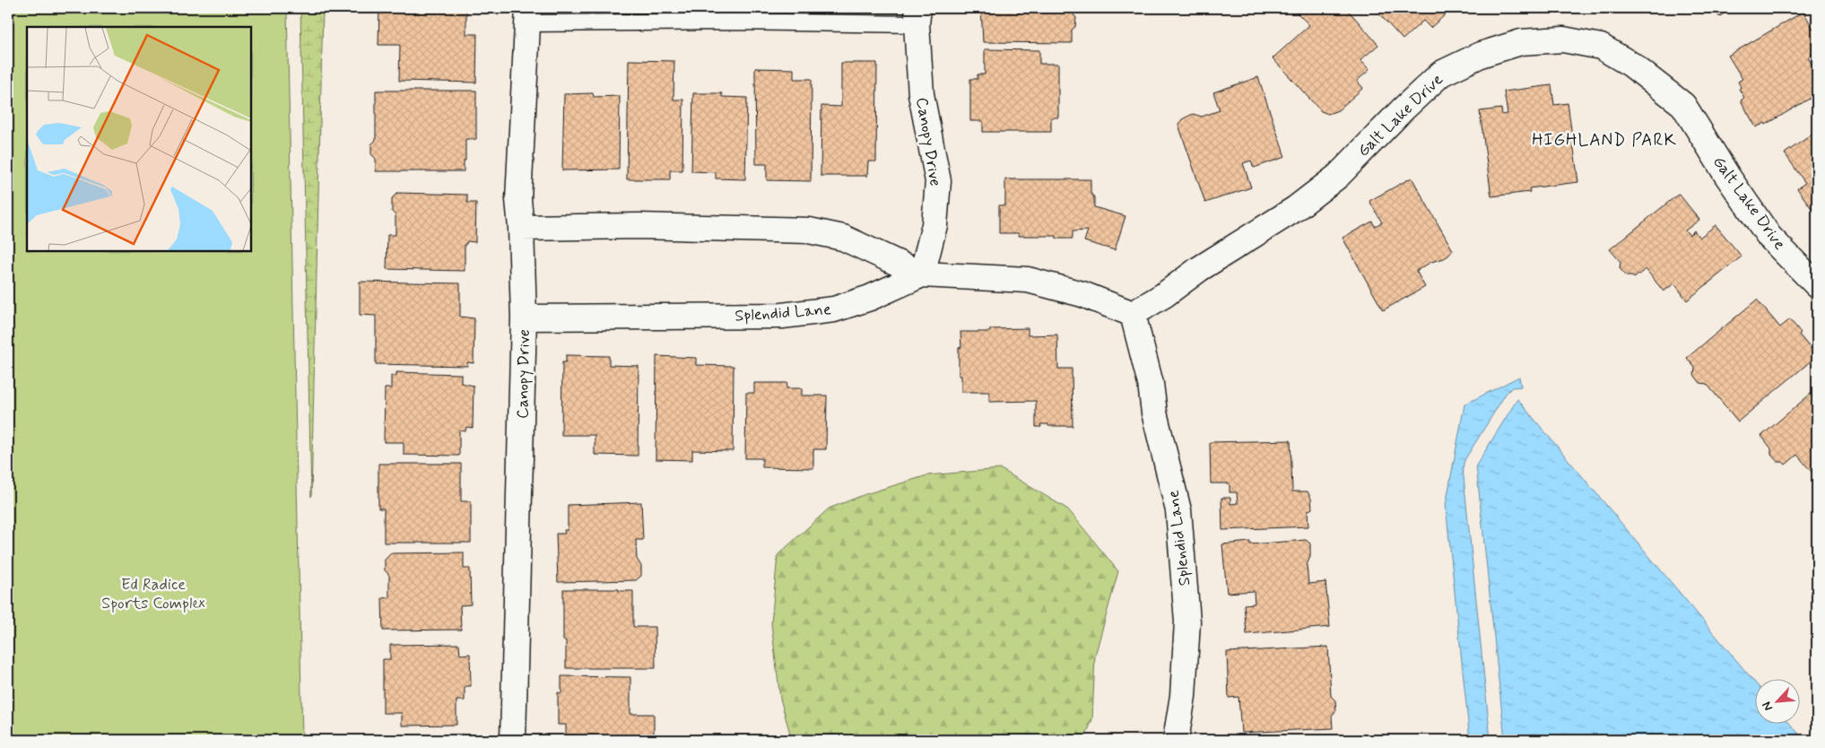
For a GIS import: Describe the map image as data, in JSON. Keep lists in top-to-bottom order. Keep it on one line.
{"streets":{"street":["Galt Lake Drive","Canopy Drive","Splendid Lane"]},"crossings":[["Galt Lake Drive","Splendid Lane"],["Canopy Drive","Splendid Lane"]],"districts":["HIGHLAND PARK"],"parks":["Ed Radice Sports Complex"],"north":"bottom left"}
